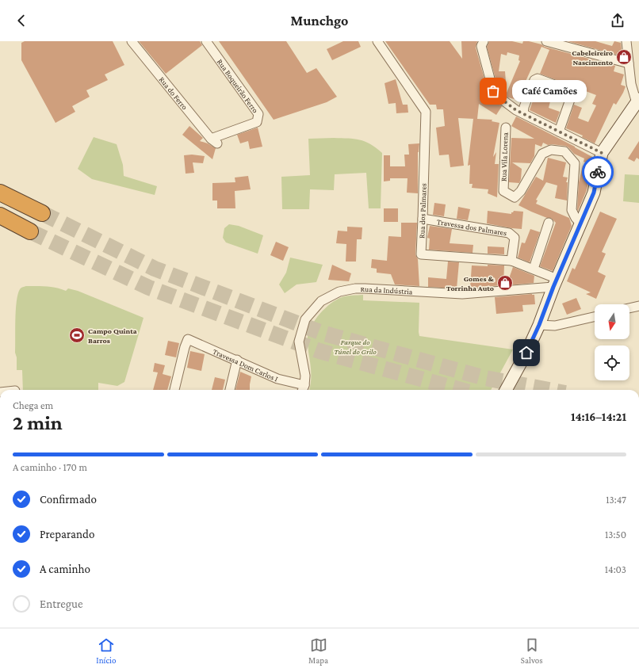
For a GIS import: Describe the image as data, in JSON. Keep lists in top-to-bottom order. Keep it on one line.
{"streets":{"street":["Rua Boqueirão Ferro","Rua do Ferro","Rua Vila Lorena","Rua dos Palmares","Travessa dos Palmares","Rua da Indústria","Travessa Dom Carlos I"]},"crossings":[["Rua Boqueirão Ferro","Rua do Ferro"],["Rua dos Palmares","Travessa dos Palmares"],["Rua dos Palmares","Rua da Indústria"],["Rua da Indústria","Travessa Dom Carlos I"]],"parks":["Parque do Túnel do Grilo"],"places":{"shop":["Cabeleireiro Nascimento","Gomes & Torrinha Auto"],"other":["Café Camões"],"sports":["Campo Quinta Barros"]},"north":"bottom","page":{"header":"Munchgo","bubble":"Café Camões","heading":["2 min","Chega em","14:16–14:21"],"bar":"A caminho · 170 m","list":[["Confirmado","13:47"],["Preparando","13:50"],["A caminho","14:03"],"Entregue"],"tabs":["Início","Mapa","Salvos"]}}
